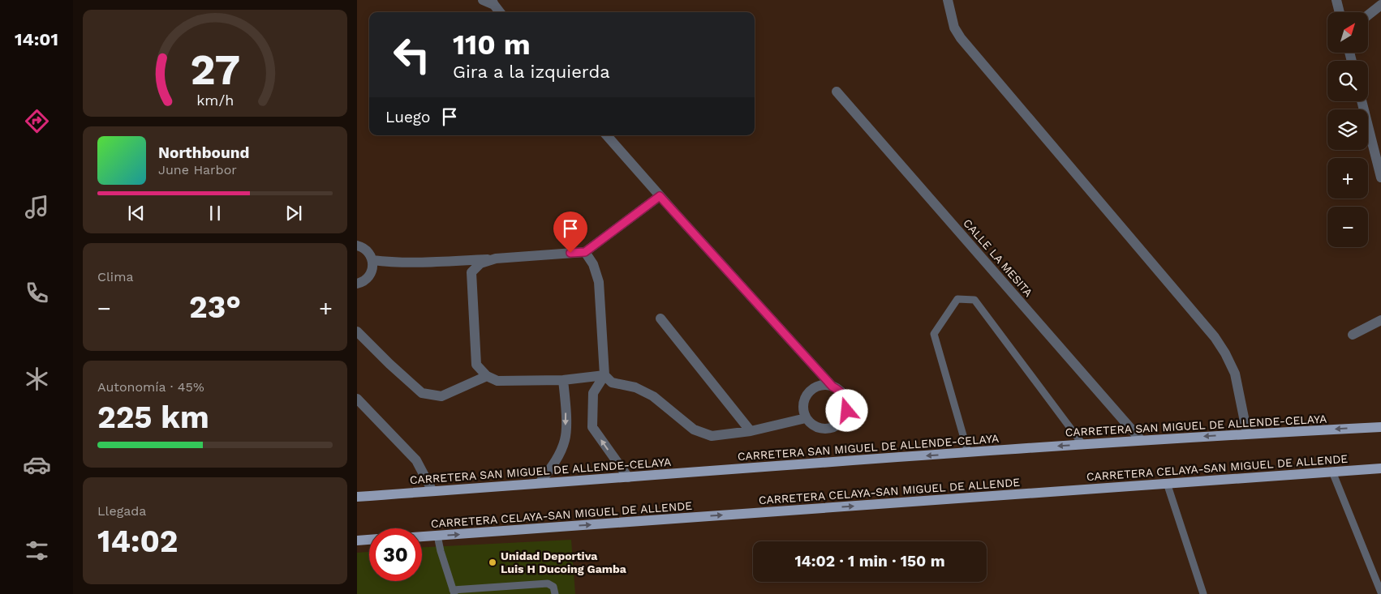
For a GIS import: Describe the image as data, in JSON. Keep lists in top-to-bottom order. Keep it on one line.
{"streets":{"main road":["CARRETERA SAN MIGUEL DE ALLENDE-CELAYA","CARRETERA CELAYA-SAN MIGUEL DE ALLENDE"],"street":["CALLE LA MESITA"]},"crossings":[["CALLE LA MESITA","CARRETERA SAN MIGUEL DE ALLENDE-CELAYA"]],"one_way":["CARRETERA SAN MIGUEL DE ALLENDE-CELAYA","CARRETERA CELAYA-SAN MIGUEL DE ALLENDE"],"places":["Unidad Deportiva Luis H Ducoing Gamba"],"north":"top right","page":{"tabs":"14:01","map_buttons":["+","−"],"turn":["110 m","Gira a la izquierda"],"then":"Luego","song":["Northbound","June Harbor"],"tile":["Clima",["Autonomía · 45%","225 km"],["Llegada","14:02"]],"heat":["−","23°","+"],"limit":"30","trip":"14:02 · 1 min · 150 m","gauge":["27","km/h"]}}
